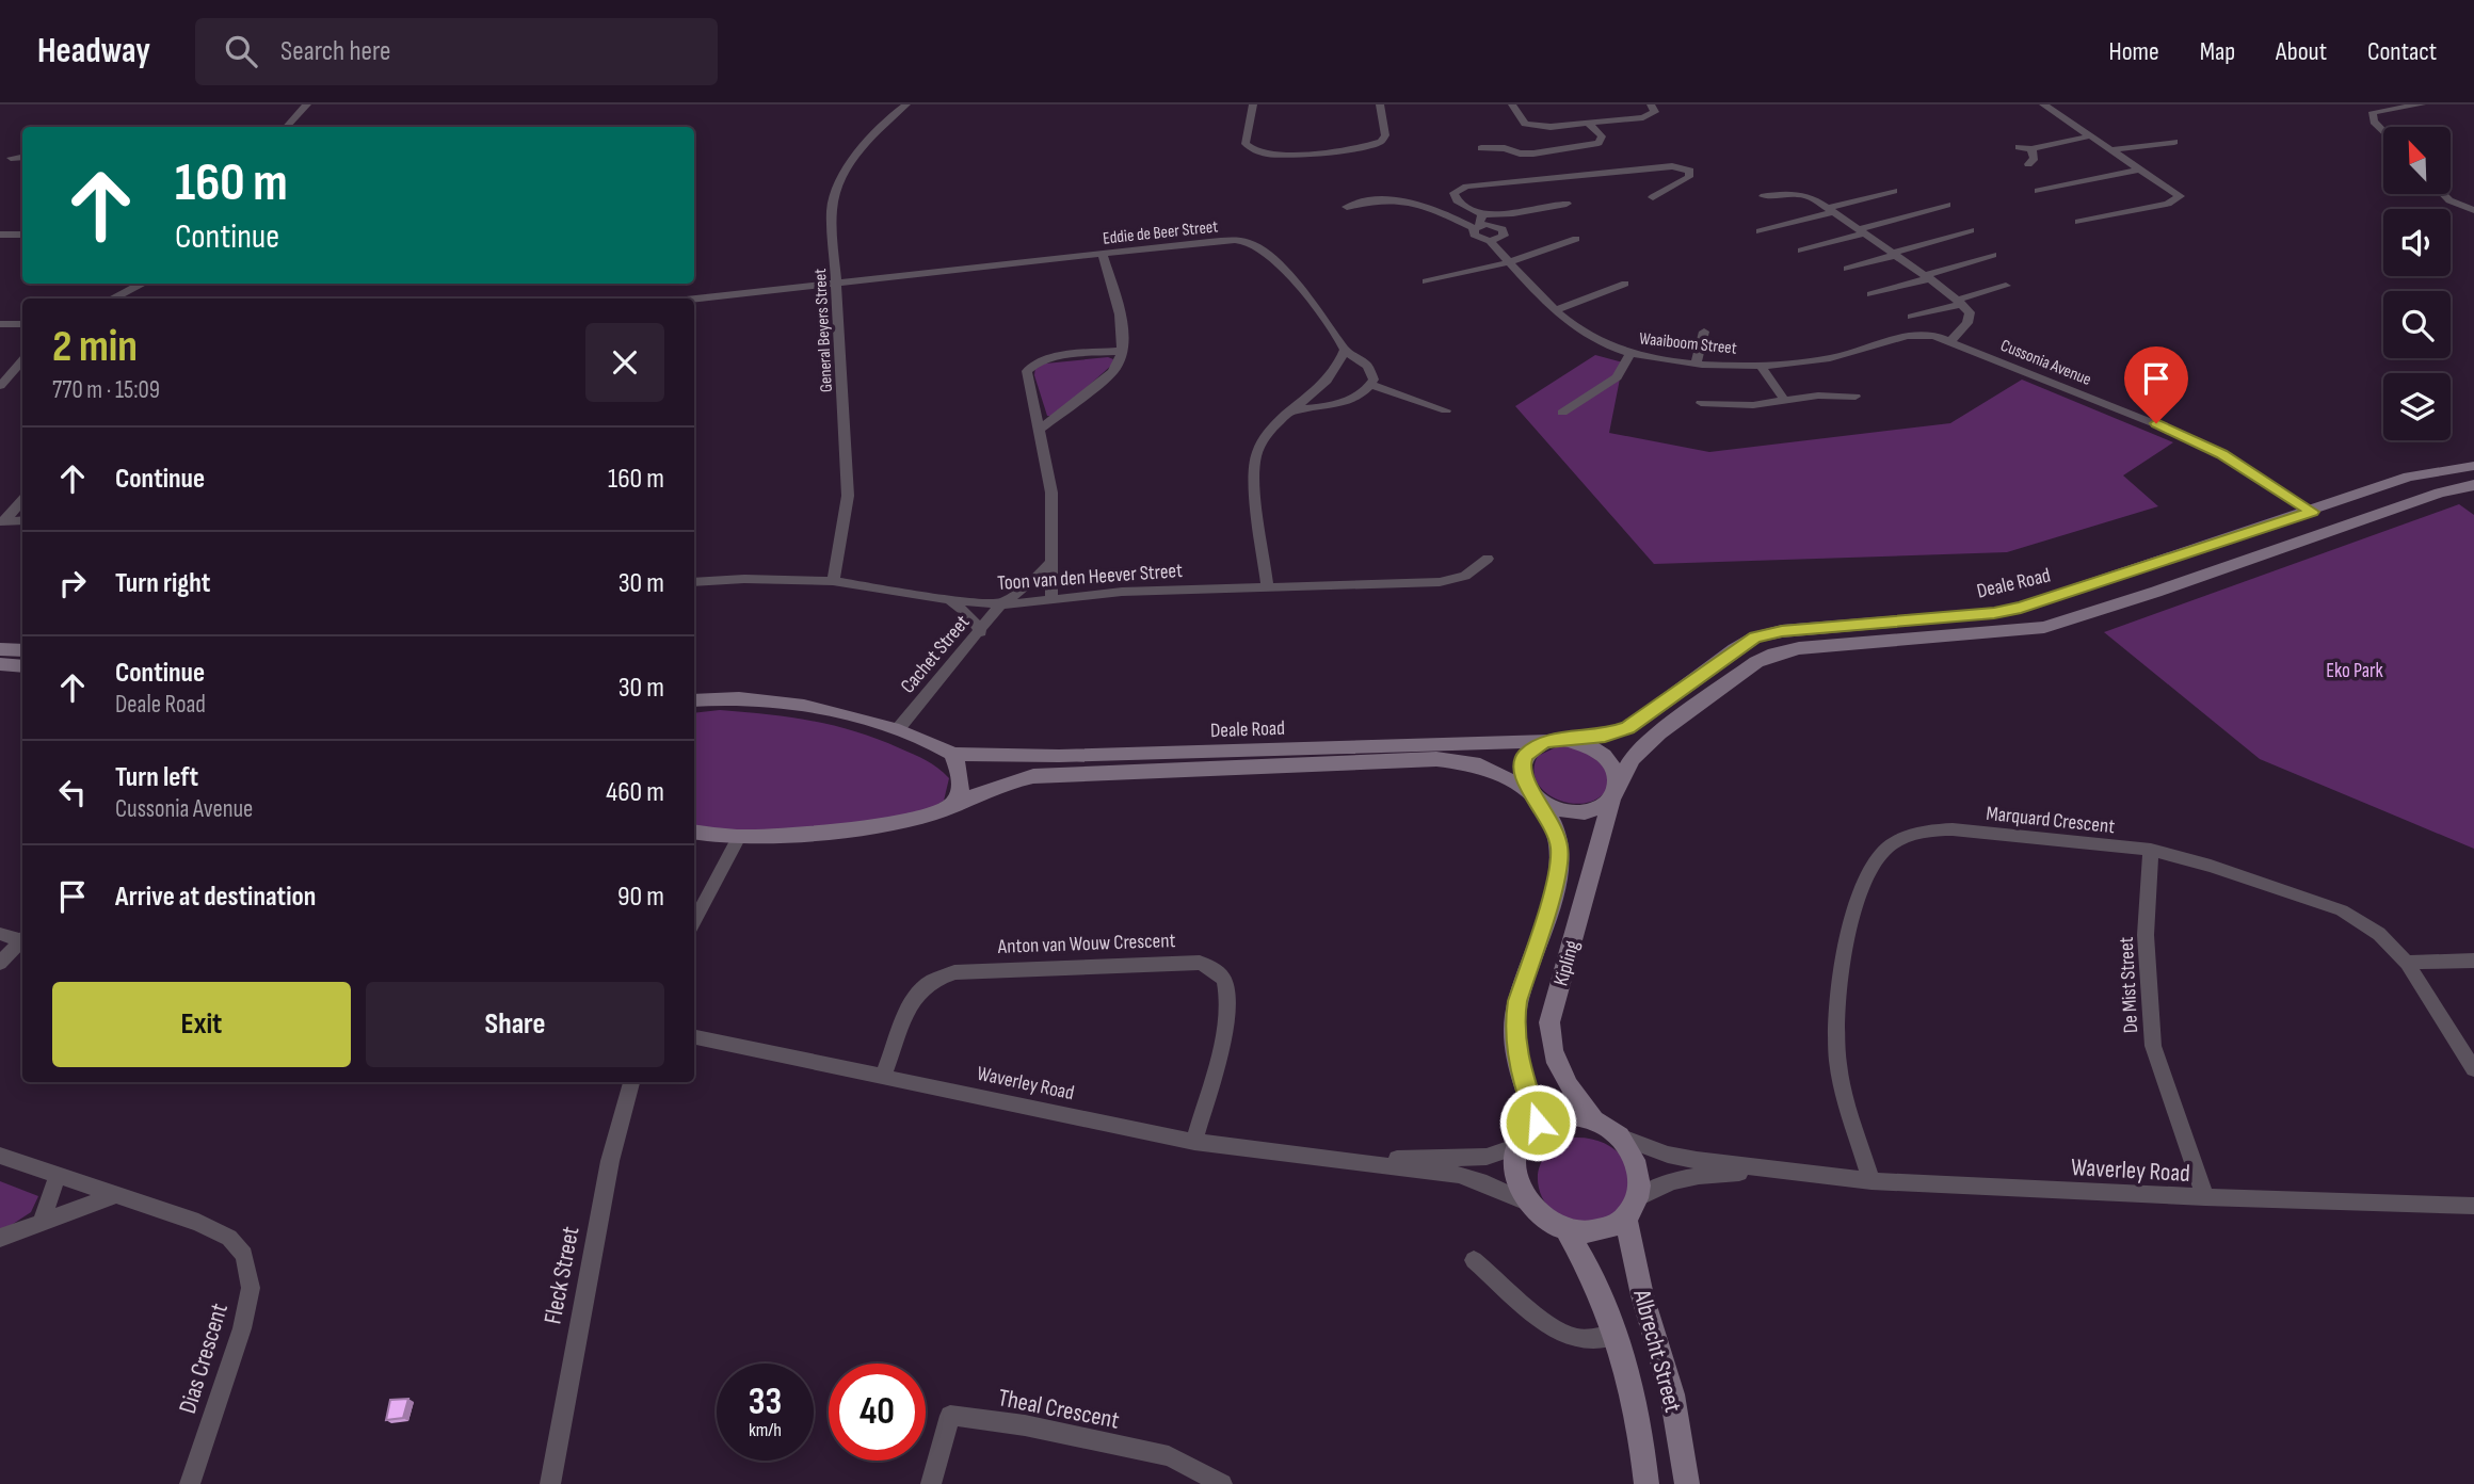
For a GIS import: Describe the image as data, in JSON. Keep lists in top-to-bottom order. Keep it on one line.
{"streets":{"street":["Eddie de Beer Street","General Beyers Street","Waaiboom Street","Cussonia Avenue","Toon van den Heever Street","Deale Road","Cachet Street","Marquard Crescent","Anton van Wouw Crescent","Kipling","De Mist Street","Waverley Road","Fleck Street","Albrecht Street","Dias Crescent","Theal Crescent"]},"crossings":[["Eddie de Beer Street","General Beyers Street"],["General Beyers Street","Toon van den Heever Street"],["Waaiboom Street","Cussonia Avenue"],["Cussonia Avenue","Deale Road"],["Toon van den Heever Street","Cachet Street"],["Deale Road","Cachet Street"],["Deale Road","Kipling"],["Marquard Crescent","De Mist Street"],["Marquard Crescent","Waverley Road"],["Anton van Wouw Crescent","Waverley Road"],["Kipling","Waverley Road"],["Kipling","Albrecht Street"],["De Mist Street","Waverley Road"],["Waverley Road","Albrecht Street"]],"parks":["Eko Park"],"north":"top left","page":{"header":"Headway","search":"Search here","nav":["Home","Map","About","Contact"],"turn":["160 m","Continue"],"heading":["2 min","770 m · 15:09"],"list":[{"name":"Continue","value":"160 m"},{"name":"Turn right","value":"30 m"},{"name":"Continue","note":"Deale Road","value":"30 m"},{"name":"Turn left","note":"Cussonia Avenue","value":"460 m"},{"name":"Arrive at destination","value":"90 m"}],"buttons":["Exit","Share"],"speed":"33 km/h","limit":"40"}}
